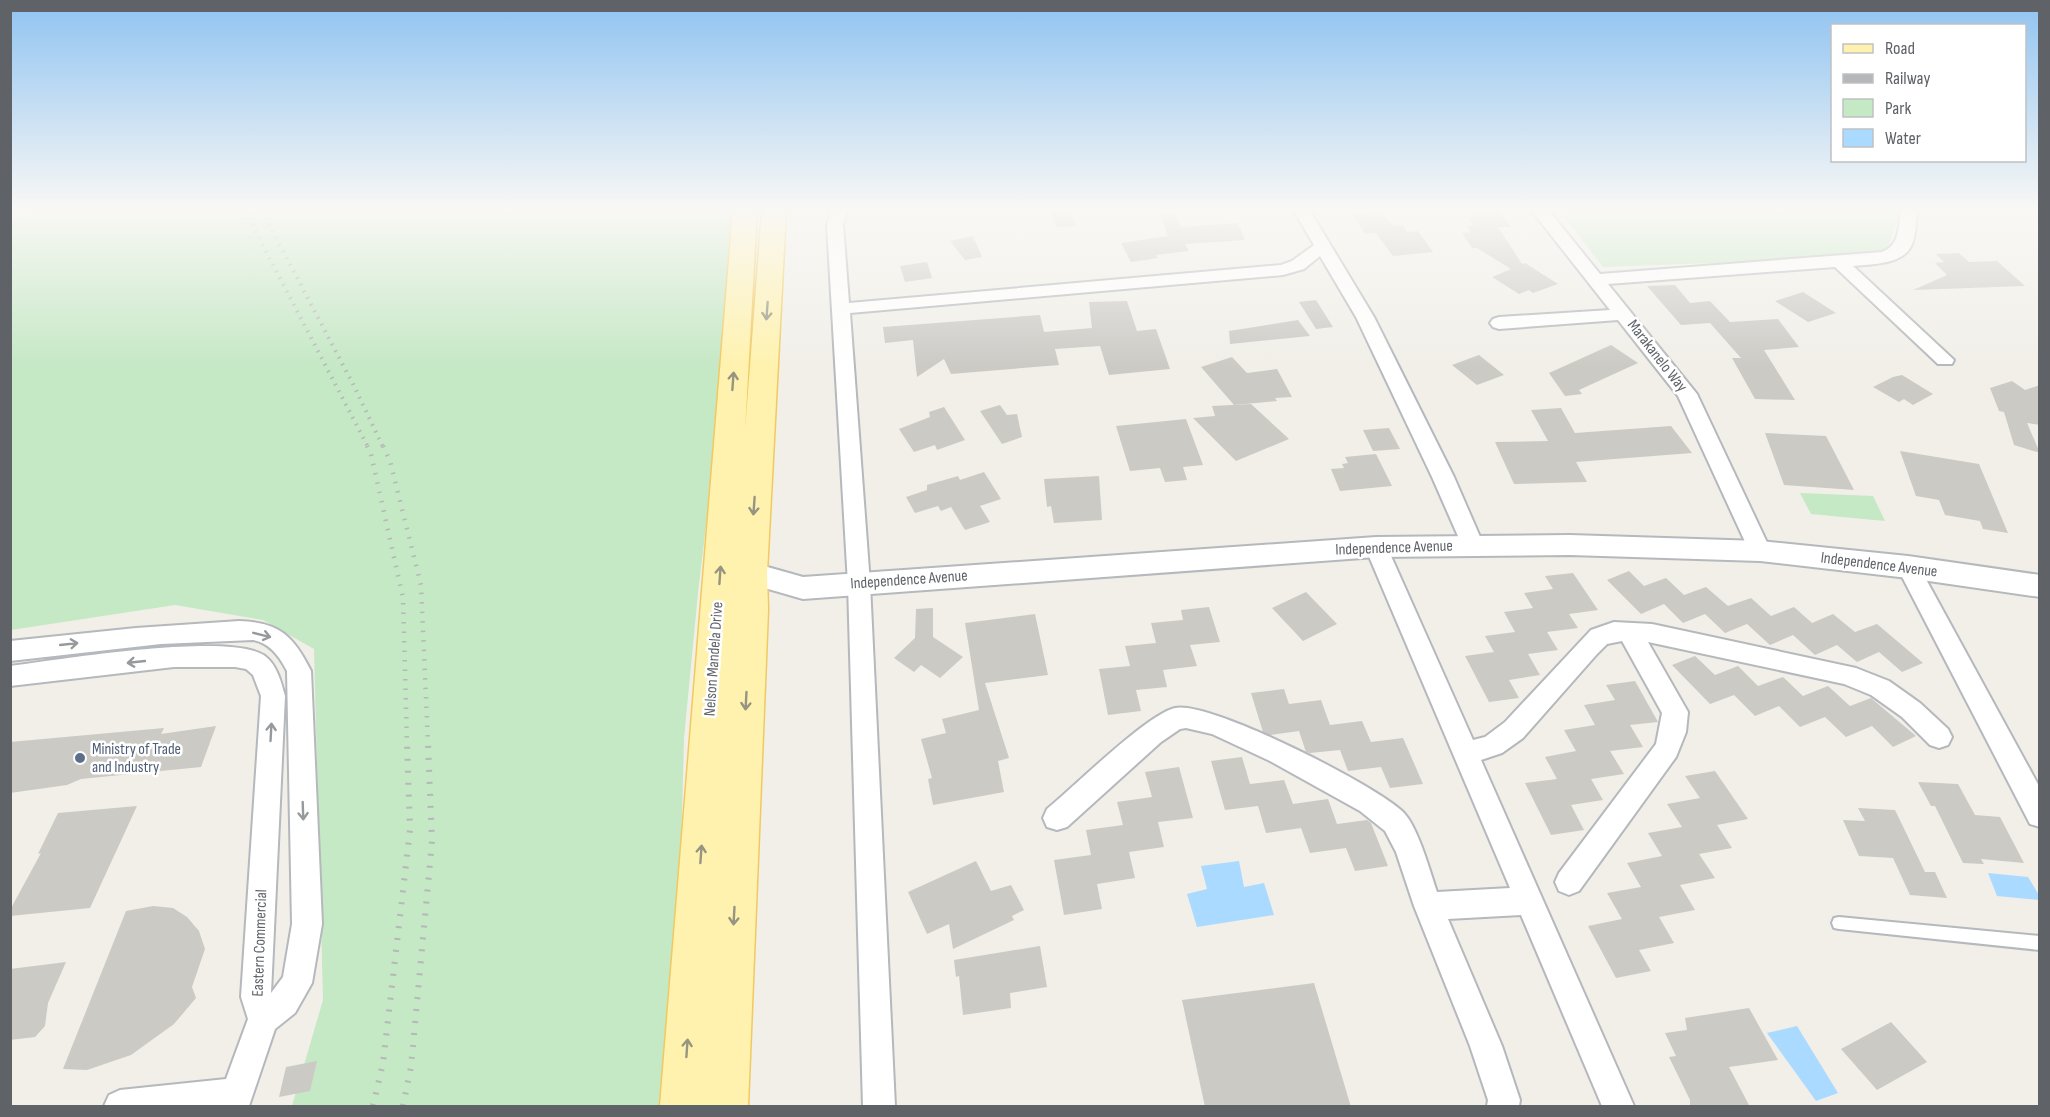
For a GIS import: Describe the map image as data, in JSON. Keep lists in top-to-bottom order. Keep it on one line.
{"streets":{"main road":["Nelson Mandela Drive"],"street":["Marakanelo Way","Independence Avenue","Eastern Commercial"]},"crossings":[["Marakanelo Way","Independence Avenue"],["Independence Avenue","Nelson Mandela Drive"]],"places":["Ministry of Trade and Industry"],"legend":["Road","Railway","Park","Water"]}
